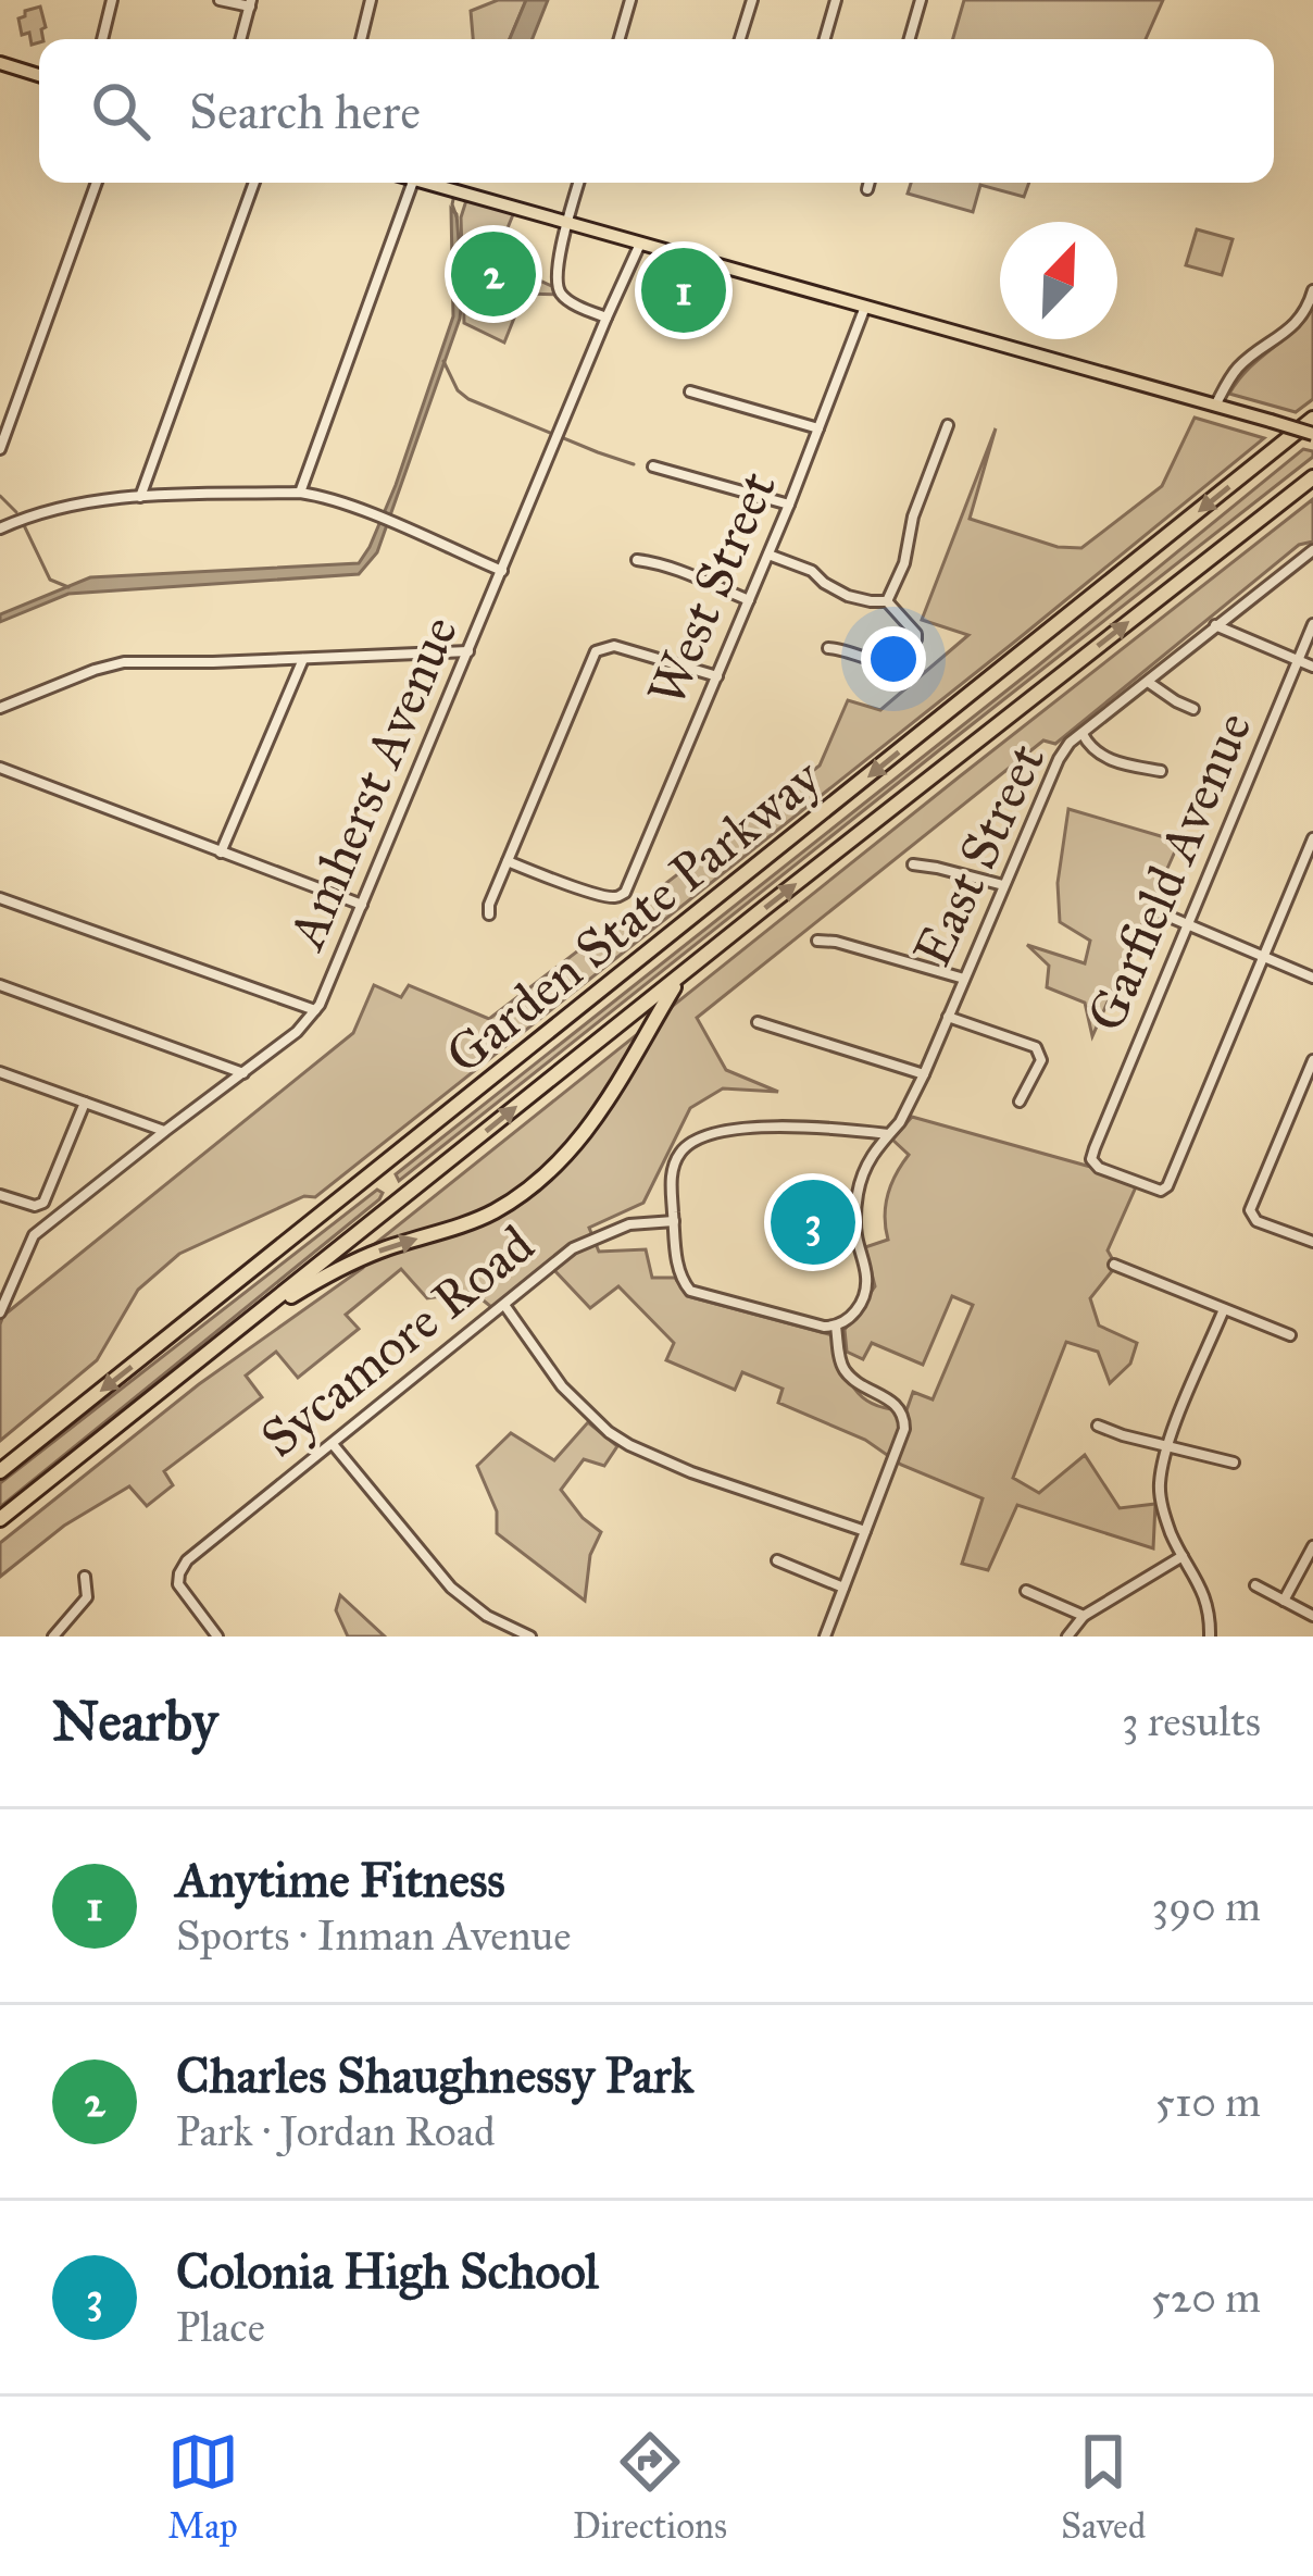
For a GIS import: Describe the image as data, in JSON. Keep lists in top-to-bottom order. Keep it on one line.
{"streets":{"highway":["Garden State Parkway"],"street":["West Street","Amherst Avenue","East Street","Garfield Avenue","Sycamore Road"]},"north":"top right","page":{"search":"Search here","pins":["2","1","3"],"heading":["Nearby","3 results"],"list":[{"mark":"1","name":"Anytime Fitness","note":"Sports · Inman Avenue","value":"390 m"},{"mark":"2","name":"Charles Shaughnessy Park","note":"Park · Jordan Road","value":"510 m"},{"mark":"3","name":"Colonia High School","note":"Place","value":"520 m"}],"nav":["Map","Directions","Saved"]}}
